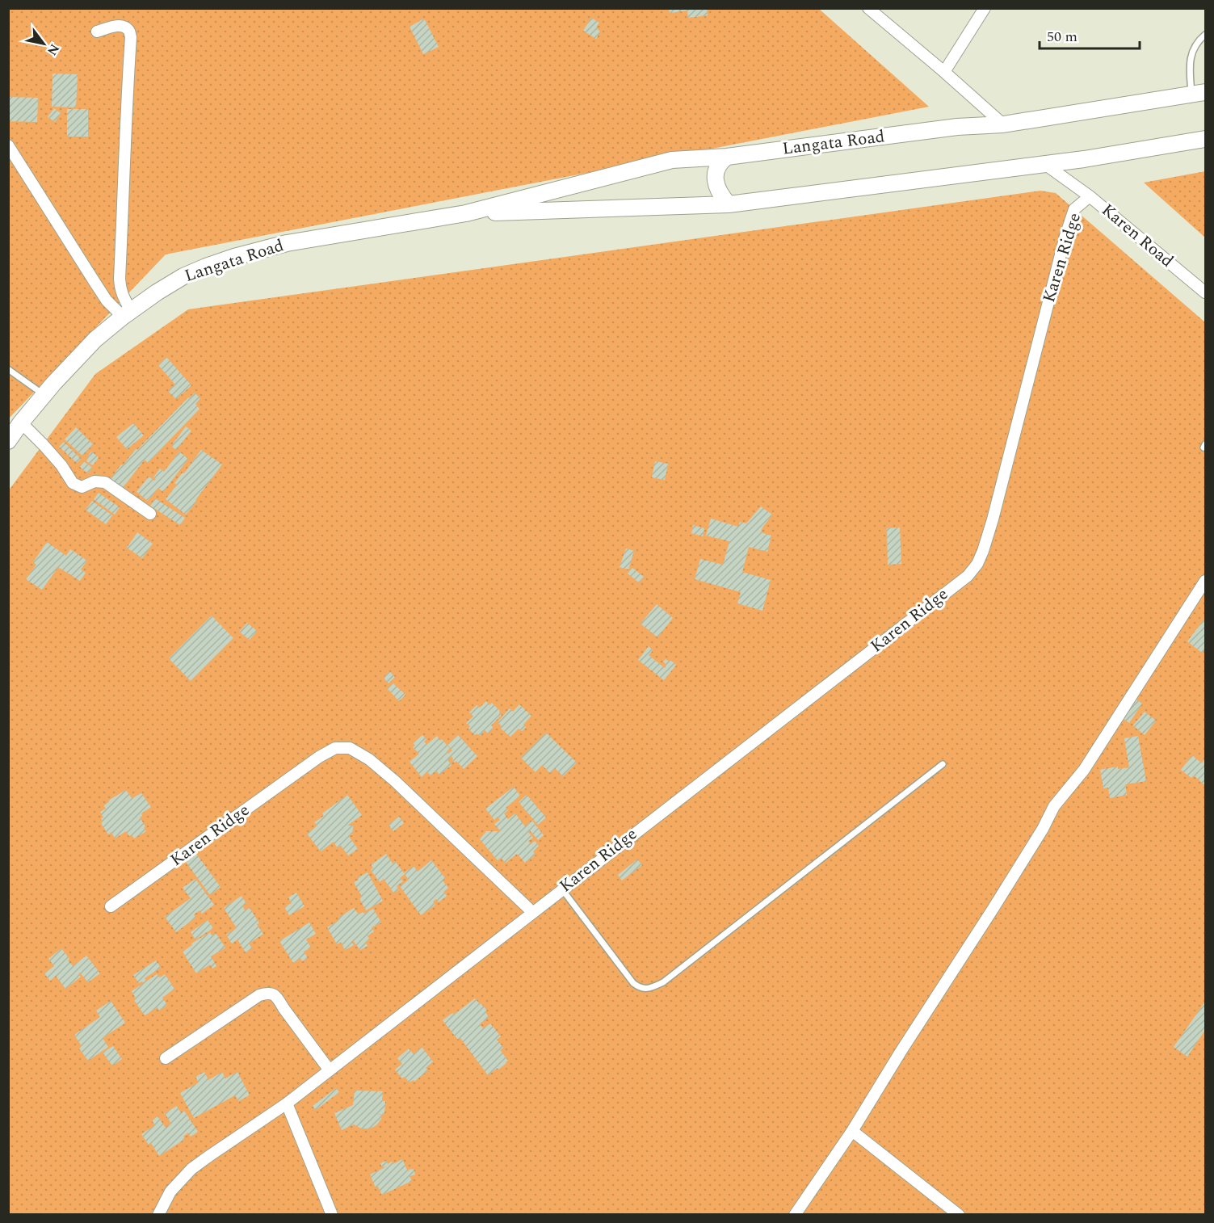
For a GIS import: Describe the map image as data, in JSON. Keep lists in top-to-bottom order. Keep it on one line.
{"streets":{"main road":["Langata Road"],"street":["Karen Road","Karen Ridge"]},"crossings":[["Langata Road","Karen Road"],["Karen Road","Karen Ridge"]],"scale_bar":"50 m","north":"bottom right"}
